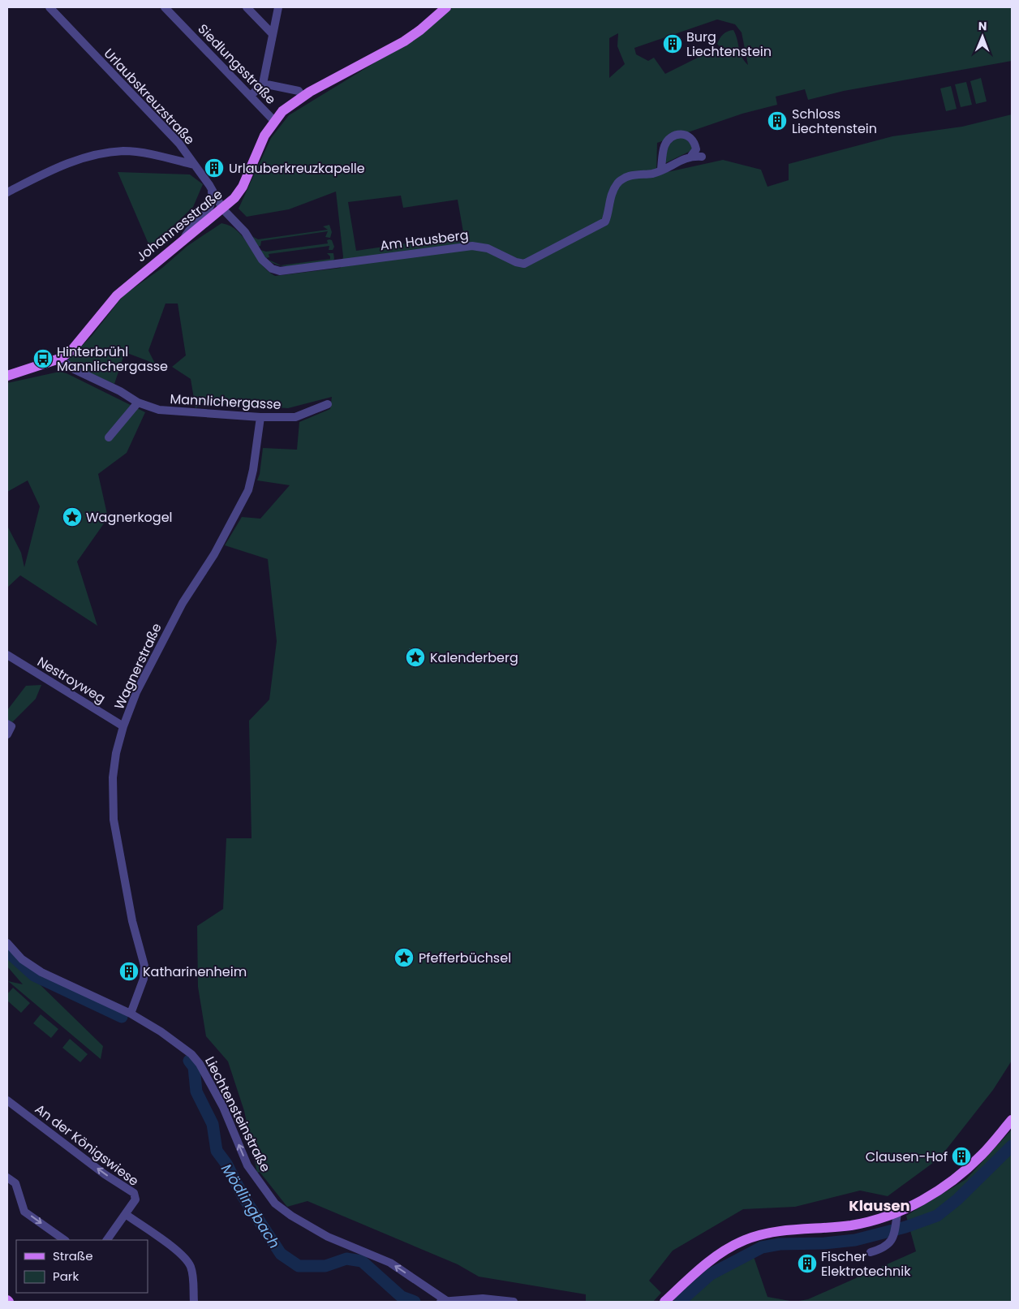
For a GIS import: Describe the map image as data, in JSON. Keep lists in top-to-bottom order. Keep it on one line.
{"streets":{"main road":["Johannesstraße"],"street":["Siedlungsstraße","Urlaubskreuzstraße","Am Hausberg","Mannlichergasse","Wagnerstraße","Nestroyweg","Liechtensteinstraße","An der Königswiese"]},"crossings":[["Siedlungsstraße","Johannesstraße"],["Urlaubskreuzstraße","Johannesstraße"],["Urlaubskreuzstraße","Am Hausberg"],["Johannesstraße","Am Hausberg"],["Johannesstraße","Mannlichergasse"],["Mannlichergasse","Wagnerstraße"],["Wagnerstraße","Nestroyweg"],["Wagnerstraße","Liechtensteinstraße"]],"one_way":["Liechtensteinstraße","An der Königswiese"],"districts":["Klausen"],"water":["Mödlingbach"],"places":{"building":["Burg Liechtenstein","Schloss Liechtenstein","Urlauberkreuzkapelle","Katharinenheim","Clausen-Hof","Fischer Elektrotechnik"],"bus stop":["Hinterbrühl Mannlichergasse"],"place":["Wagnerkogel","Kalenderberg","Pfefferbüchsel"]},"legend":["Straße","Park"],"north":"top"}
